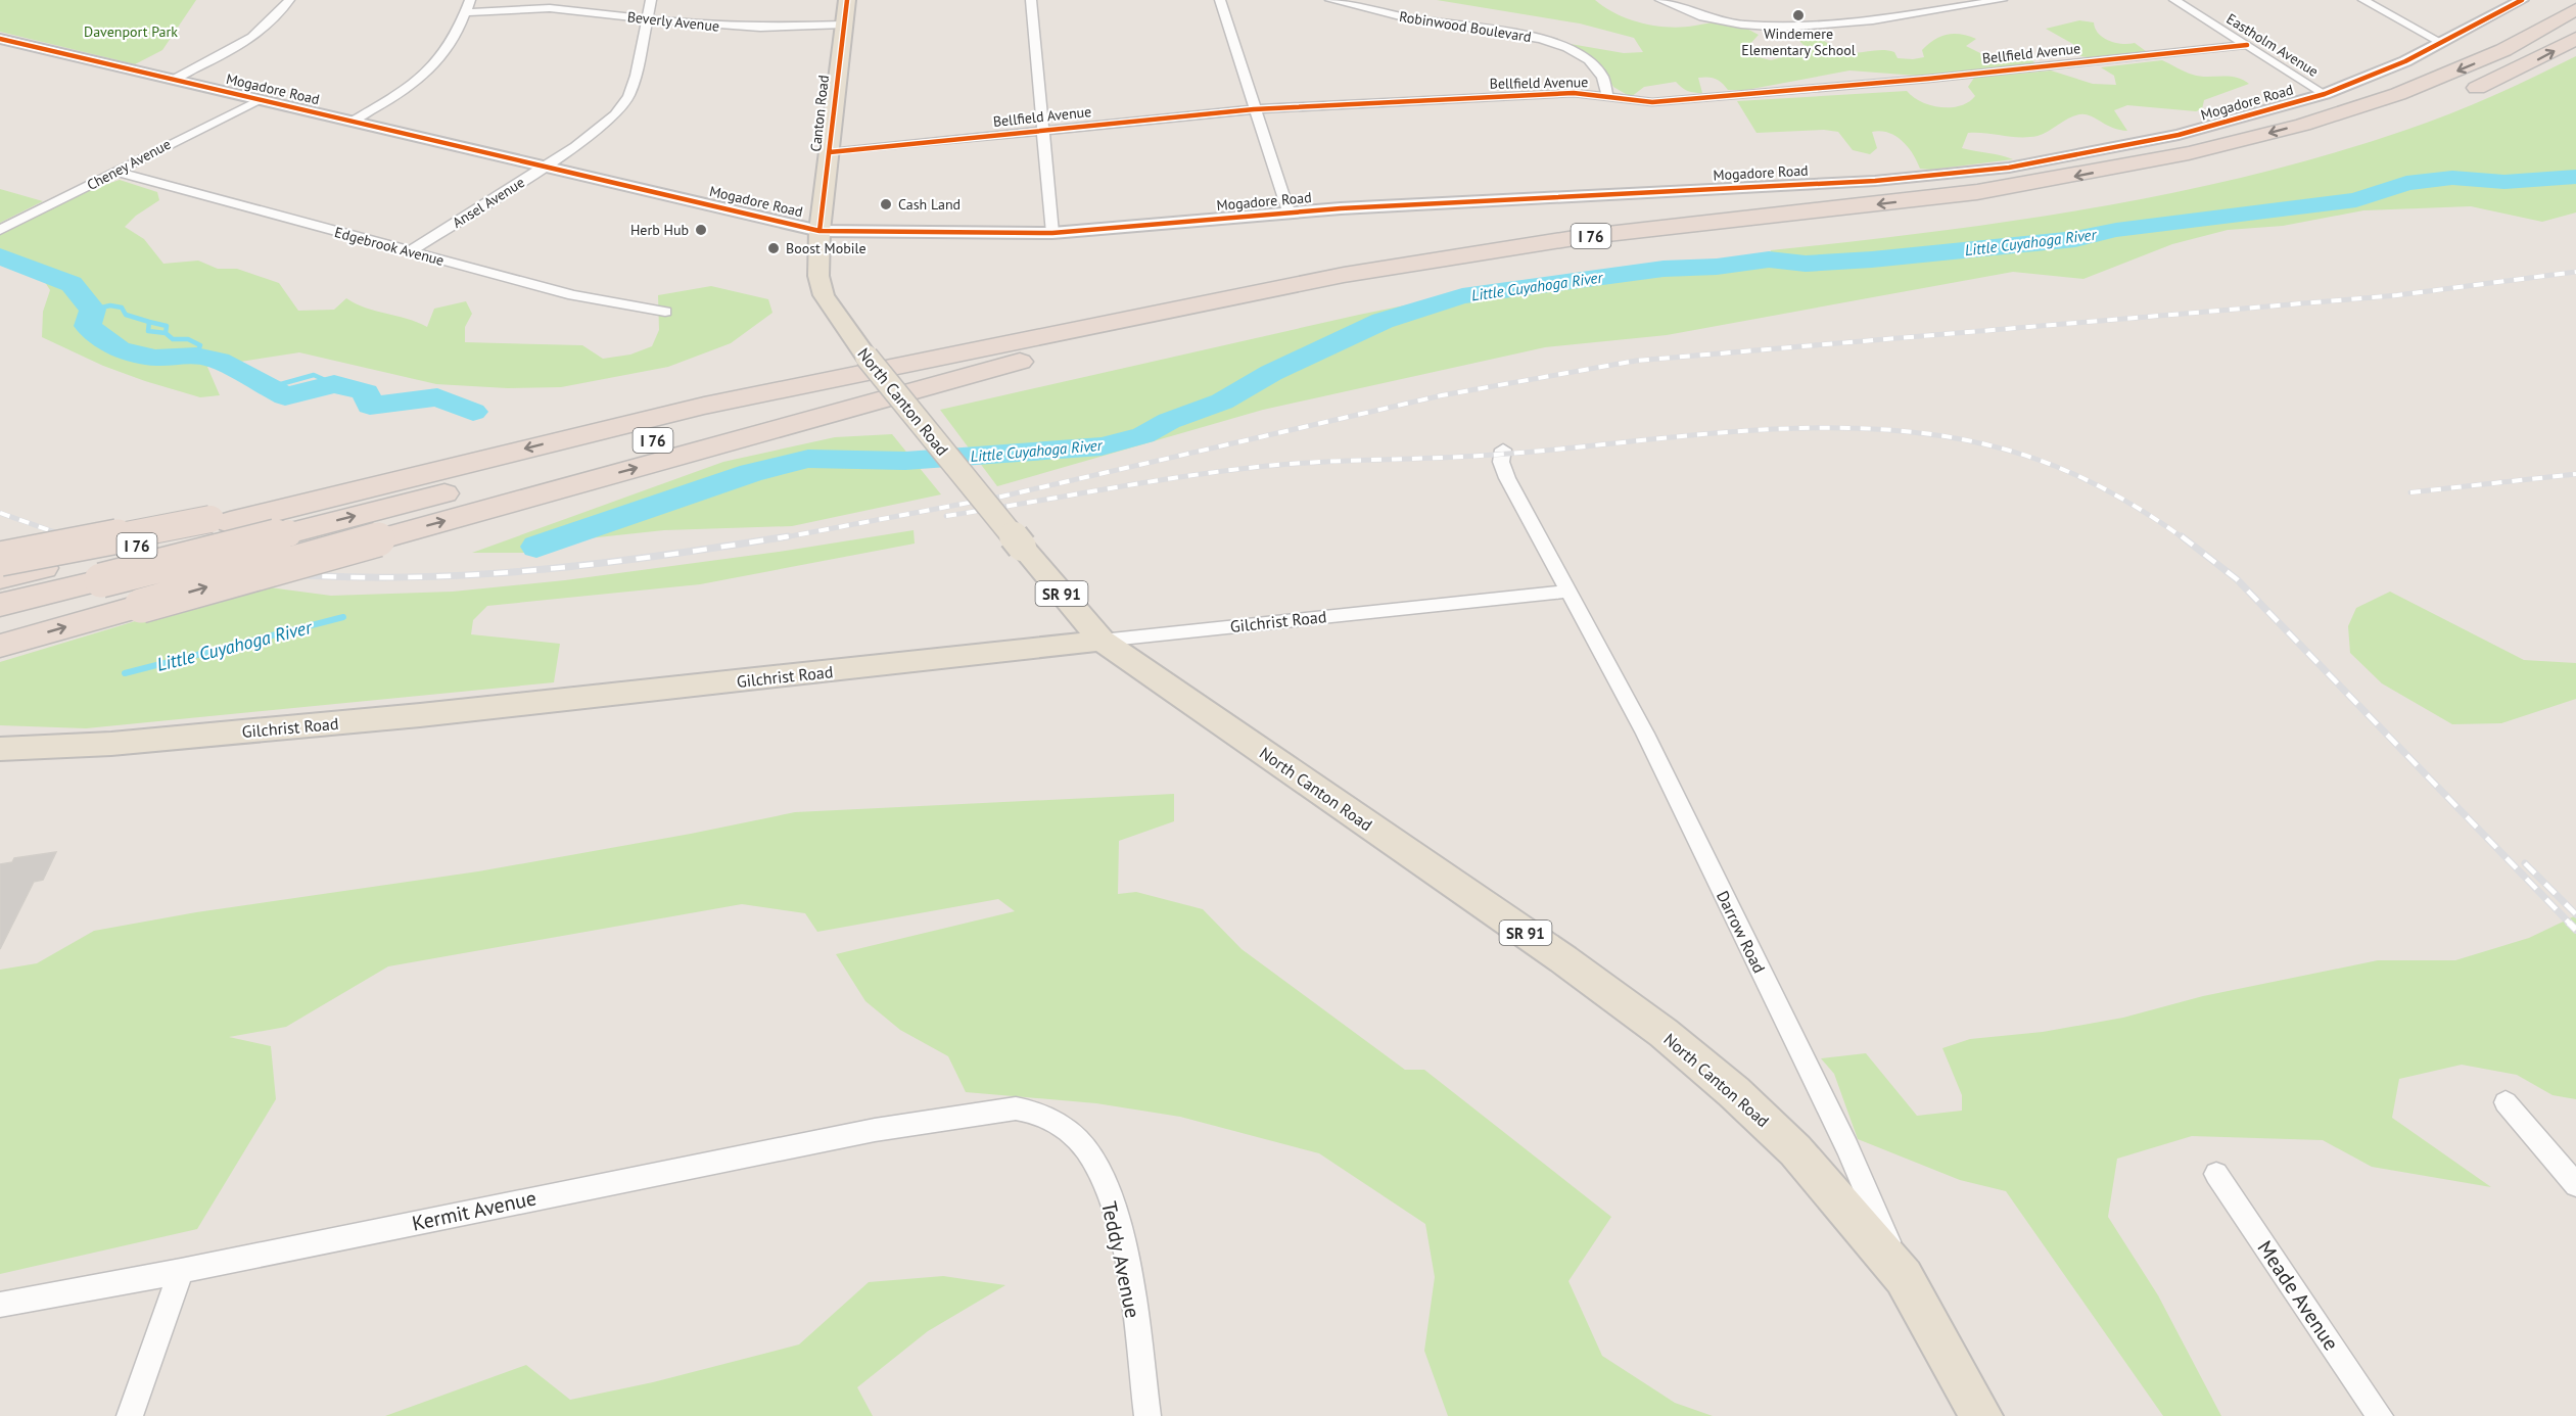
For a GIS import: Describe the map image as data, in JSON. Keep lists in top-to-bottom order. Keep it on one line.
{"streets":{"highway":["I 76"],"main road":["Canton Road","North Canton Road","SR 91","Gilchrist Road","Darrow Road"],"street":["Beverly Avenue","Robinwood Boulevard","Eastholm Avenue","Bellfield Avenue","Mogadore Road","Cheney Avenue","Ansel Avenue","Edgebrook Avenue","Kermit Avenue","Teddy Avenue","Meade Avenue"]},"crossings":[["Beverly Avenue","Canton Road"],["Beverly Avenue","Ansel Avenue"],["Robinwood Boulevard","Bellfield Avenue"],["Eastholm Avenue","Bellfield Avenue"],["Eastholm Avenue","Mogadore Road"],["Bellfield Avenue","Canton Road"],["Mogadore Road","Canton Road"],["Mogadore Road","Cheney Avenue"],["Mogadore Road","Ansel Avenue"],["Mogadore Road","North Canton Road"],["Canton Road","North Canton Road"],["Cheney Avenue","Edgebrook Avenue"],["Ansel Avenue","Edgebrook Avenue"],["North Canton Road","Gilchrist Road"],["North Canton Road","Darrow Road"],["Gilchrist Road","Darrow Road"],["Kermit Avenue","Teddy Avenue"]],"water":["Little Cuyahoga River"],"parks":["Davenport Park"],"places":["Windemere Elementary School","Cash Land","Herb Hub","Boost Mobile"]}
